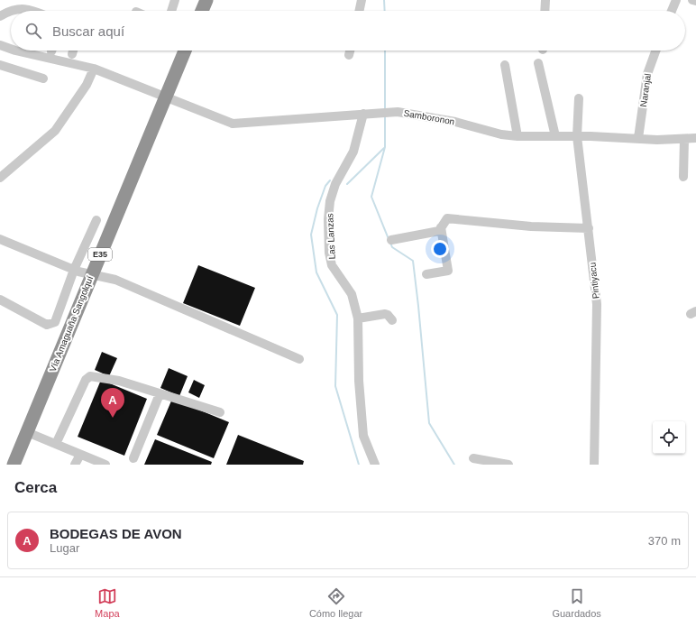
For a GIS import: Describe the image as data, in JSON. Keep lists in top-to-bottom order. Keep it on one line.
{"streets":{"highway":["E35","Vía Amaguaña Sangolquí"],"street":["Naranjal","Samboronon","Las Lanzas","Pintiyacu"]},"crossings":[["Naranjal","Samboronon"],["Samboronon","Las Lanzas"],["Samboronon","Pintiyacu"],["Samboronon","Vía Amaguaña Sangolquí"]],"page":{"search":"Buscar aquí","pins":"A","heading":"Cerca","list":[{"mark":"A","name":"BODEGAS DE AVON","note":"Lugar","value":"370 m"}],"nav":["Mapa","Cómo llegar","Guardados"]}}
